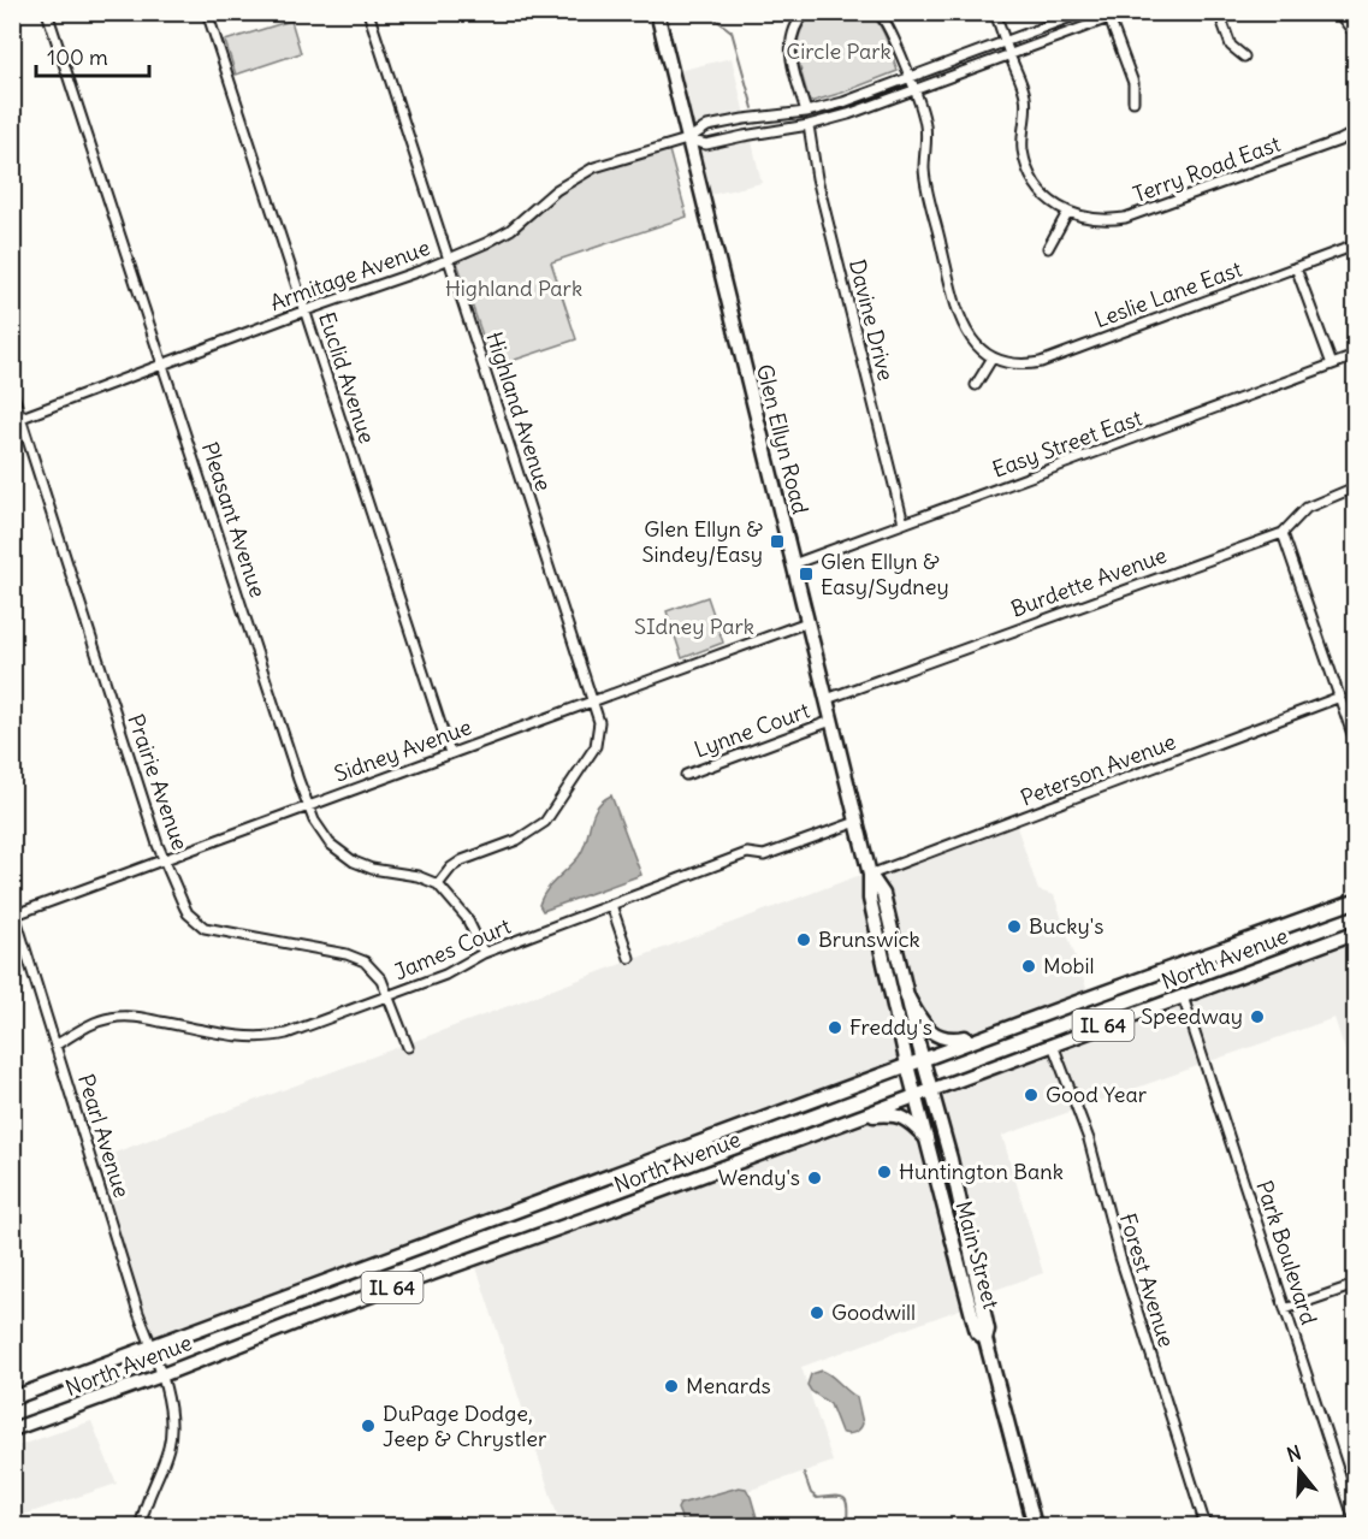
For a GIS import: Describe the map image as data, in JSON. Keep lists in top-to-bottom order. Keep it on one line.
{"streets":{"main road":["Glen Ellyn Road","North Avenue","IL 64","Main Street"],"street":["Terry Road East","Armitage Avenue","Leslie Lane East","Davine Drive","Euclid Avenue","Highland Avenue","Easy Street East","Pleasant Avenue","Burdette Avenue","Lynne Court","Sidney Avenue","Peterson Avenue","Prairie Avenue","James Court","Pearl Avenue","Park Boulevard","Forest Avenue"]},"crossings":[["Armitage Avenue","Davine Drive"],["Armitage Avenue","Euclid Avenue"],["Armitage Avenue","Highland Avenue"],["Armitage Avenue","Glen Ellyn Road"],["Armitage Avenue","Pleasant Avenue"],["Armitage Avenue","Prairie Avenue"],["Davine Drive","Easy Street East"],["Euclid Avenue","Sidney Avenue"],["Highland Avenue","Pleasant Avenue"],["Highland Avenue","Sidney Avenue"],["Glen Ellyn Road","Easy Street East"],["Glen Ellyn Road","Burdette Avenue"],["Glen Ellyn Road","Lynne Court"],["Glen Ellyn Road","Sidney Avenue"],["Glen Ellyn Road","Peterson Avenue"],["Glen Ellyn Road","James Court"],["Glen Ellyn Road","North Avenue"],["Glen Ellyn Road","Main Street"],["Pleasant Avenue","Sidney Avenue"],["Sidney Avenue","Prairie Avenue"],["Sidney Avenue","Pearl Avenue"],["Prairie Avenue","James Court"],["James Court","Pearl Avenue"],["North Avenue","Pearl Avenue"],["North Avenue","Park Boulevard"],["North Avenue","Main Street"],["North Avenue","Forest Avenue"]],"parks":["Circle Park","Highland Park","SIdney Park"],"places":{"transit":["Glen Ellyn & Sindey/Easy","Glen Ellyn & Easy/Sydney"],"other":["Bucky's","Brunswick","Mobil","Speedway","Freddy's","Good Year","Huntington Bank","Wendy's","Goodwill","Menards","DuPage Dodge, Jeep & Chrystler"]},"scale_bar":"100 m","north":"top"}
